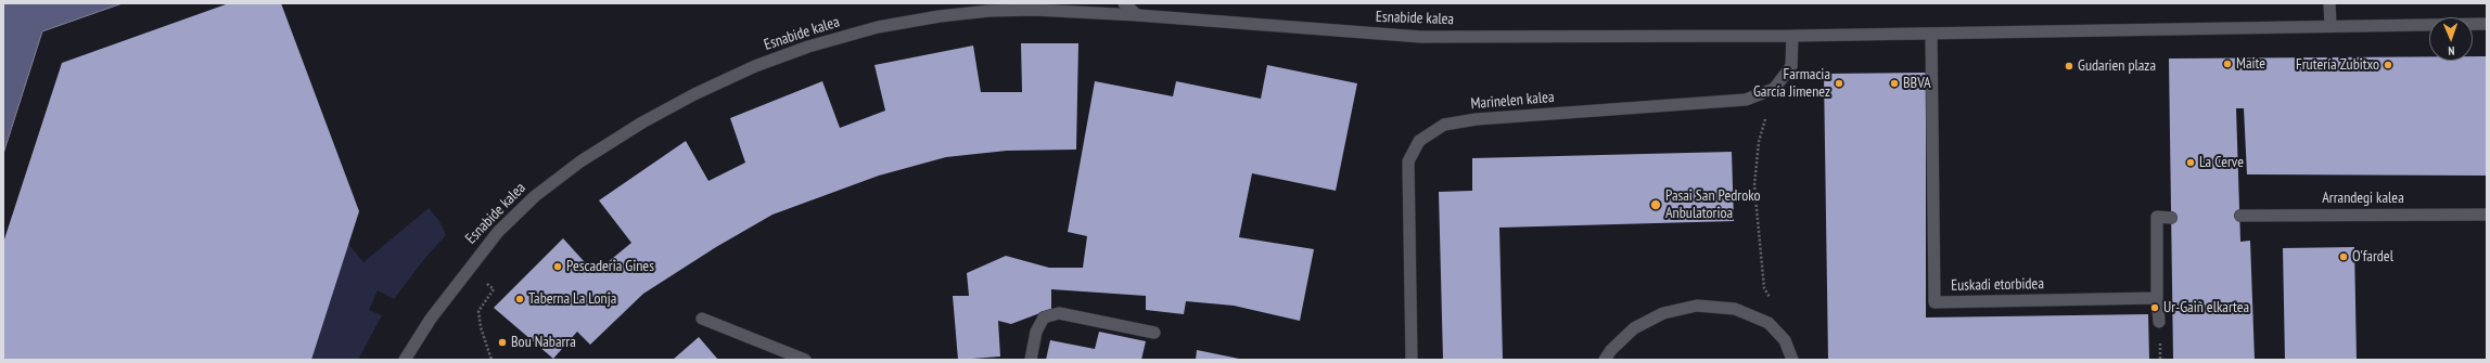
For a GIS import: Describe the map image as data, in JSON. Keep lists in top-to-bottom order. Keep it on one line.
{"streets":{"street":["Esnabide kalea","Marinelen kalea","Arrandegi kalea","Euskadi etorbidea"]},"places":["Maite","Frutería Zubitxo","Gudarien plaza","Farmacia García Jimenez","BBVA","La Cerve","Pasai San Pedroko Anbulatorioa","O'fardel","Pescaderia Gines","Taberna La Lonja","Ur-Gaiñ elkartea","Bou Nabarra"],"north":"bottom"}
